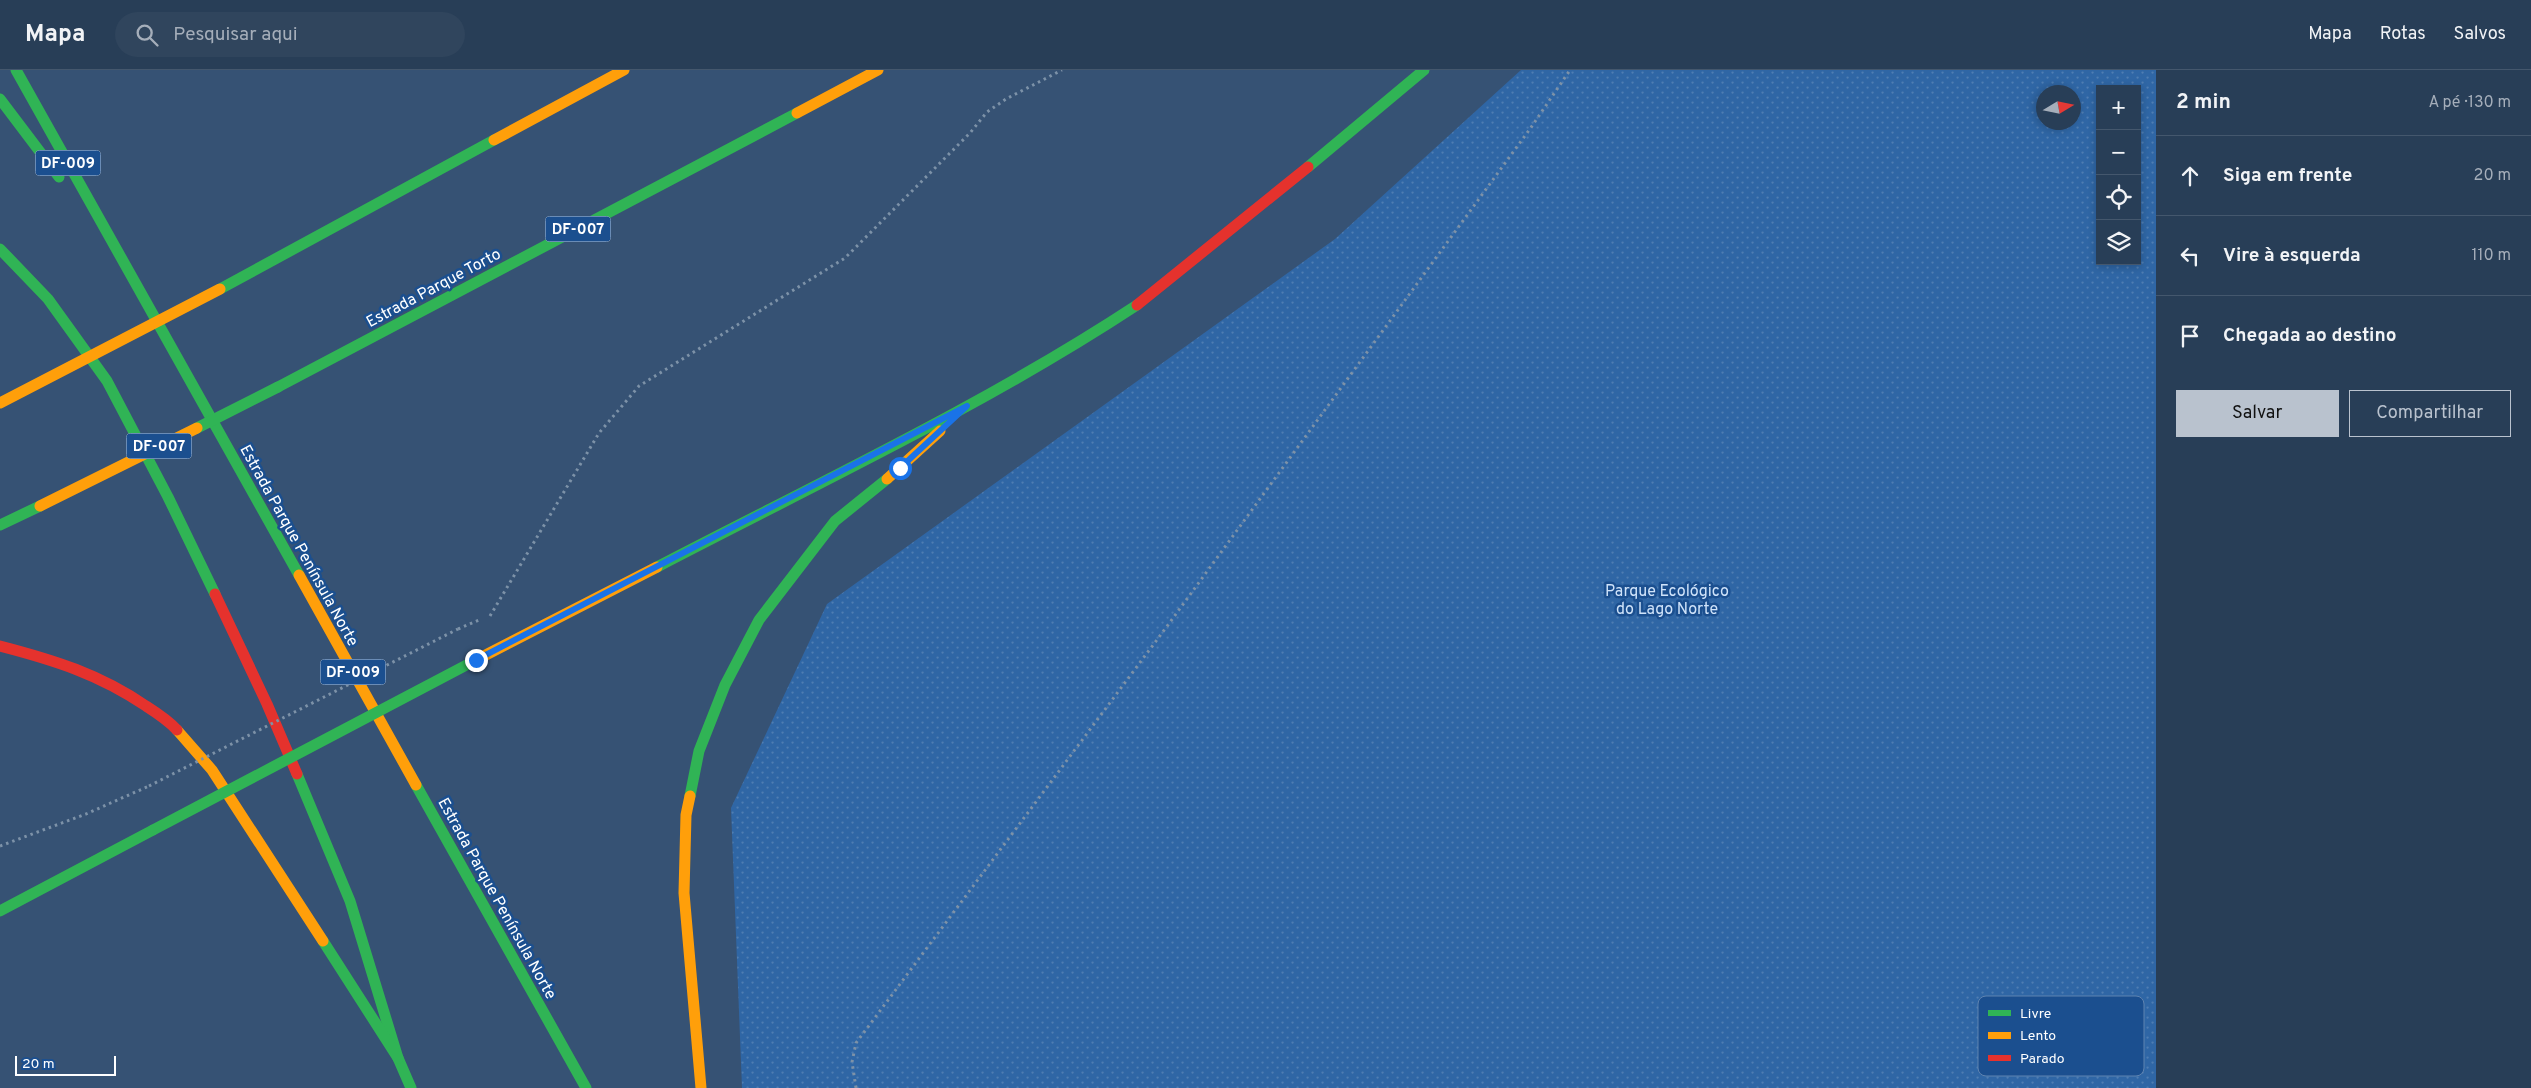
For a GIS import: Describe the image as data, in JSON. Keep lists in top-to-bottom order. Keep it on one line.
{"streets":{"main road":["DF-009","DF-007","Estrada Parque Torto","Estrada Parque Península Norte"]},"parks":["Parque Ecológico do Lago Norte"],"legend":["Livre","Lento","Parado"],"scale_bar":"20 m","north":"right","page":{"header":"Mapa","search":"Pesquisar aqui","nav":["Mapa","Rotas","Salvos"],"heading":["2 min","A pé · 130 m"],"map_buttons":["+","−"],"list":[["Siga em frente","20 m"],["Vire à esquerda","110 m"],"Chegada ao destino"],"buttons":["Salvar","Compartilhar"],"scale":"20 m"}}
